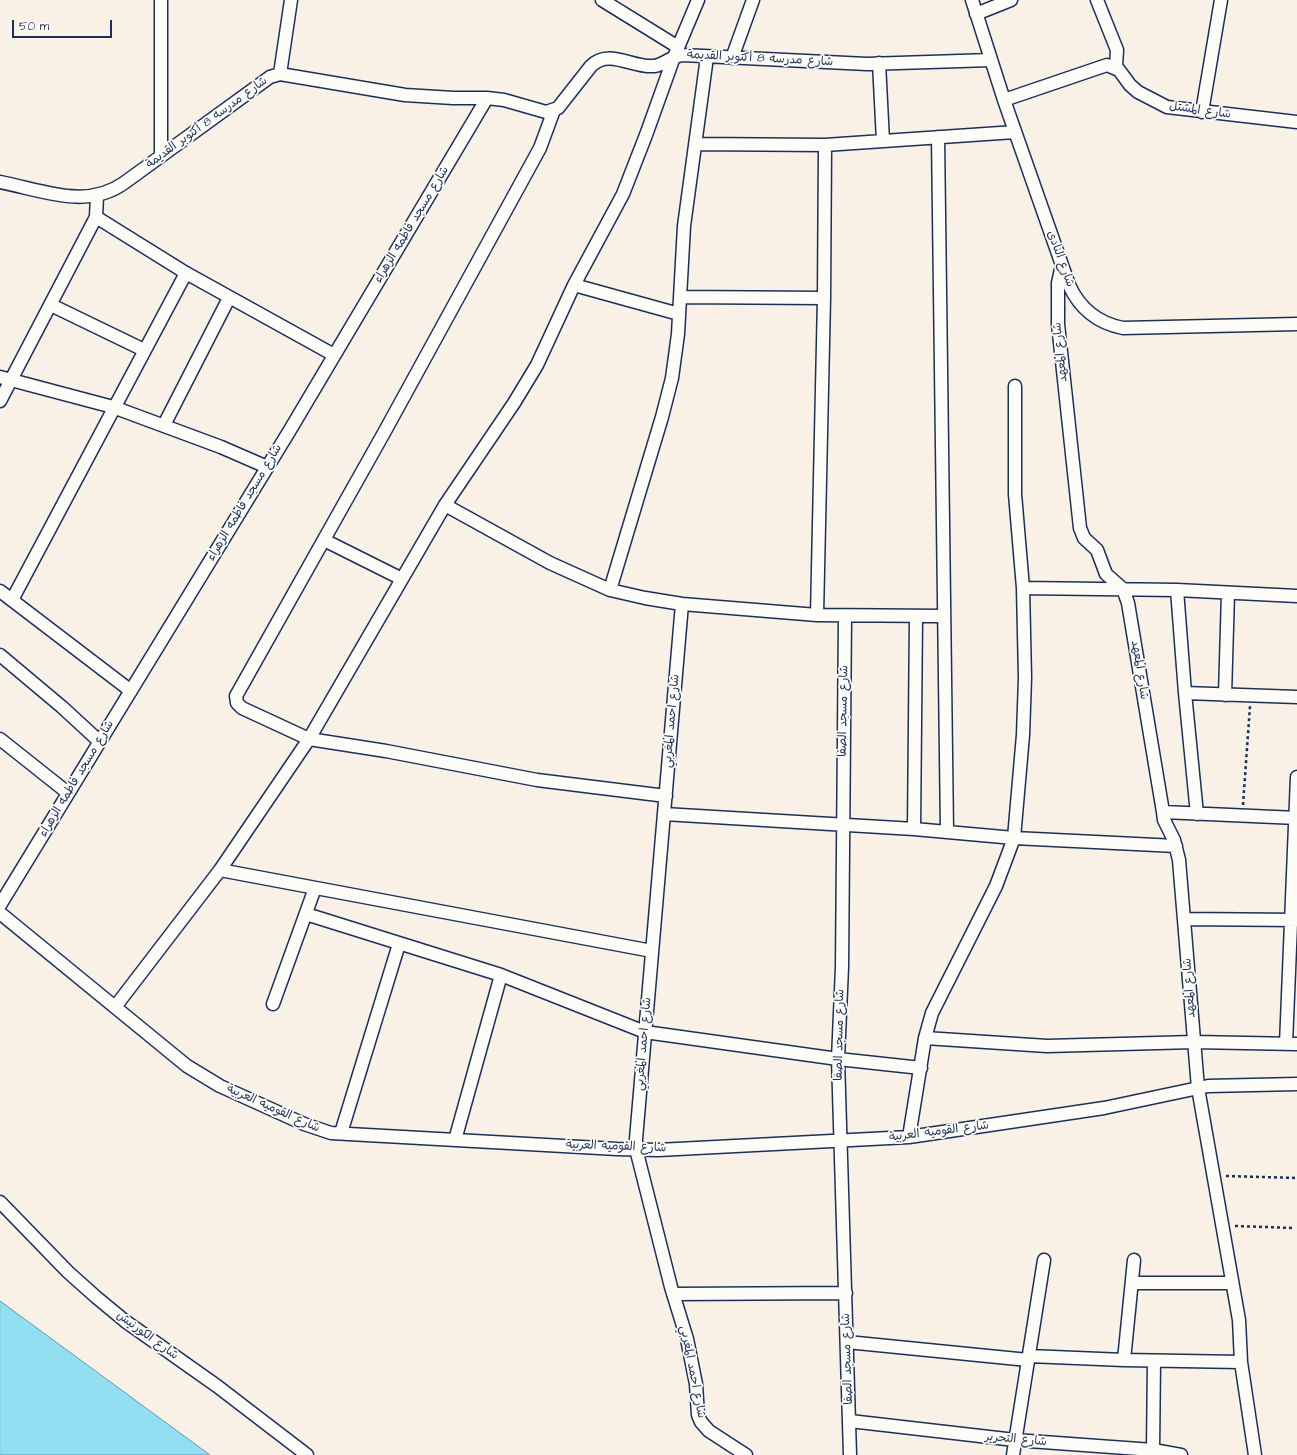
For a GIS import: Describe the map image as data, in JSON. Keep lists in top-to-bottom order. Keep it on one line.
{"streets":{"street":["شارع مدرسه 8 أكتوبر القديمة","شارع المشتل","شارع مسجد فاطمه الزهراء","شارع النادى","شارع المعهد","شارع مسجد الصفا","شارع احمد المغربي","شارع القوميه العربية","شارع الكورنيش","شارع التحرير"]},"crossings":[["شارع مدرسه 8 أكتوبر القديمة","شارع مسجد فاطمه الزهراء"],["شارع مدرسه 8 أكتوبر القديمة","شارع النادى"],["شارع النادى","شارع المعهد"],["شارع المعهد","شارع القوميه العربية"],["شارع مسجد الصفا","شارع القوميه العربية"],["شارع مسجد الصفا","شارع التحرير"],["شارع احمد المغربي","شارع القوميه العربية"]],"scale_bar":"50 m"}
